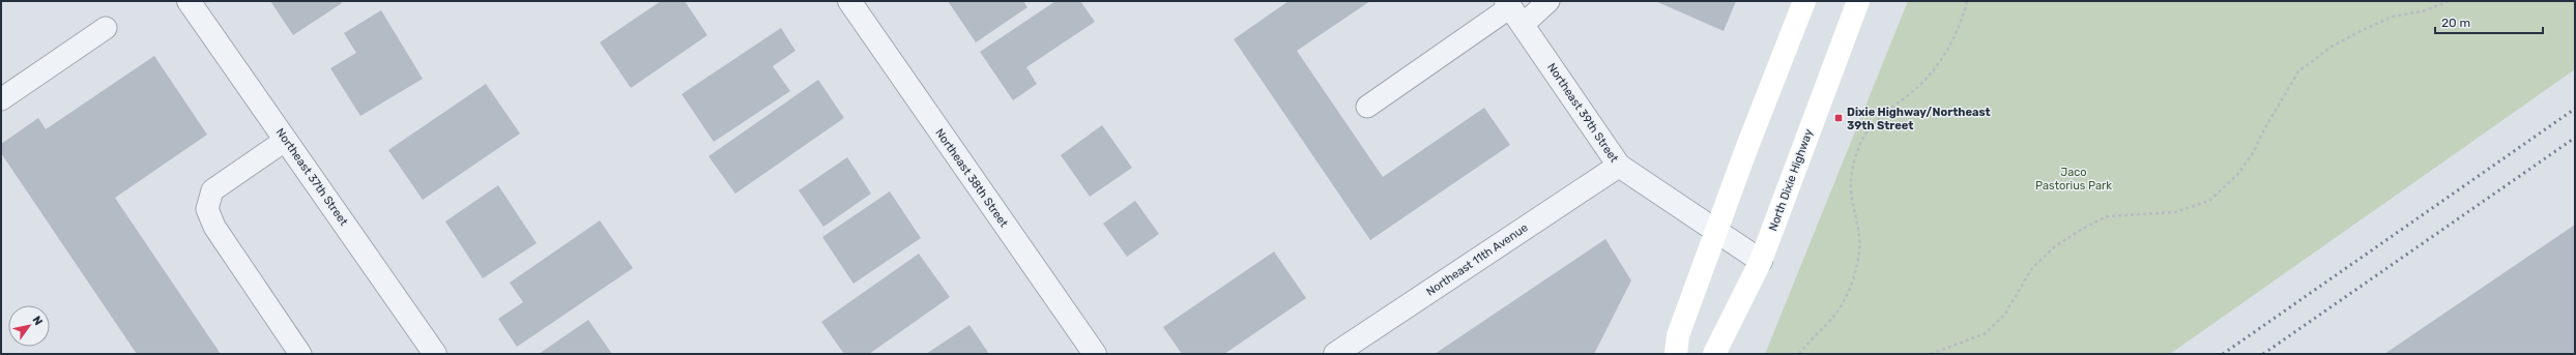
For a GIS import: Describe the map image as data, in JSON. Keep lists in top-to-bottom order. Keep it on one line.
{"streets":{"main road":["North Dixie Highway"],"street":["Northeast 39th Street","Northeast 37th Street","Northeast 38th Street","Northeast 11th Avenue"]},"crossings":[["Northeast 39th Street","North Dixie Highway"],["Northeast 39th Street","Northeast 11th Avenue"]],"parks":["Jaco Pastorius Park"],"places":{"transit":["Dixie Highway/Northeast 39th Street"]},"scale_bar":"20 m","north":"top right"}
